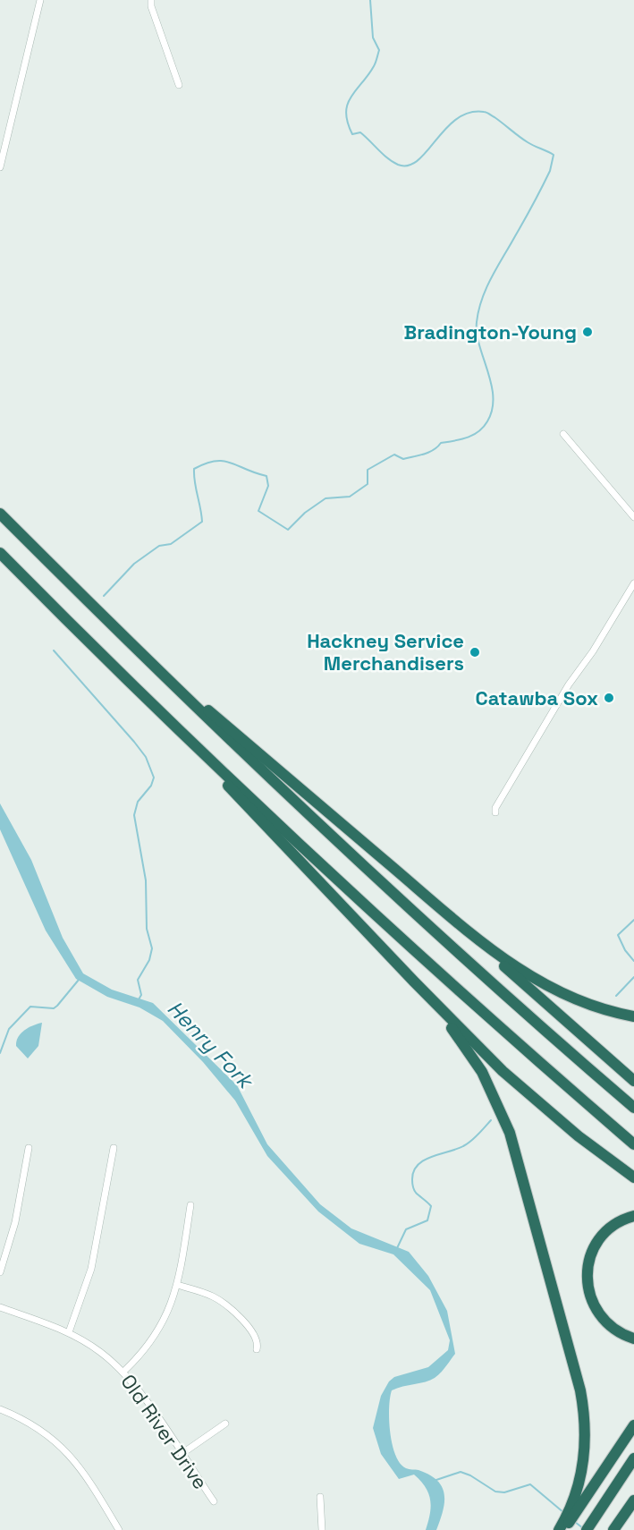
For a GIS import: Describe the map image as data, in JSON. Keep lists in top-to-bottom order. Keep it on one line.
{"streets":{"street":["Old River Drive"]},"water":["Henry Fork"],"places":["Bradington-Young","Hackney Service Merchandisers","Catawba Sox"]}
